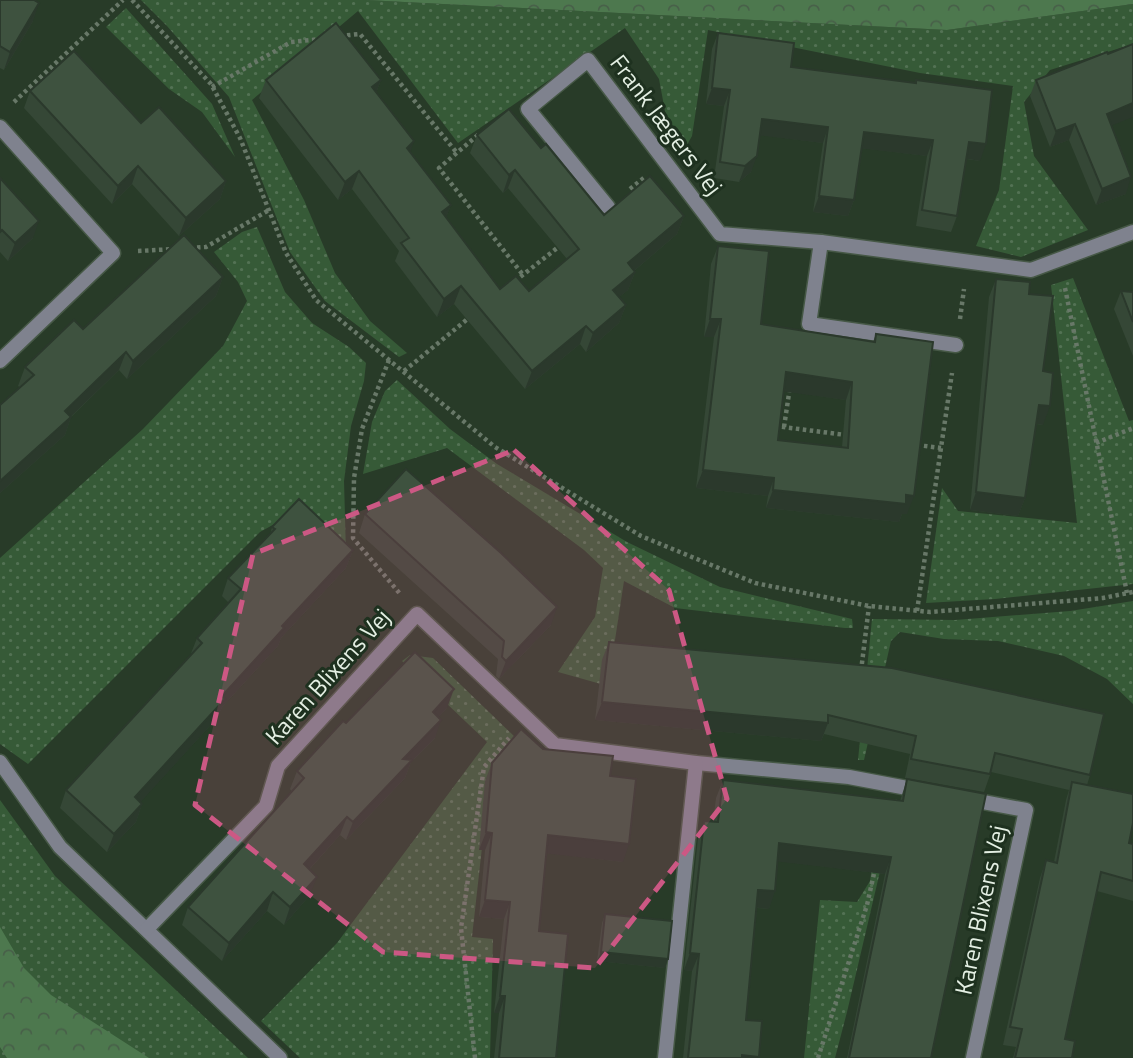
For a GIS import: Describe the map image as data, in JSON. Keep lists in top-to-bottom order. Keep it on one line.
{"streets":{"street":["Frank Jægers Vej","Karen Blixens Vej"]}}
